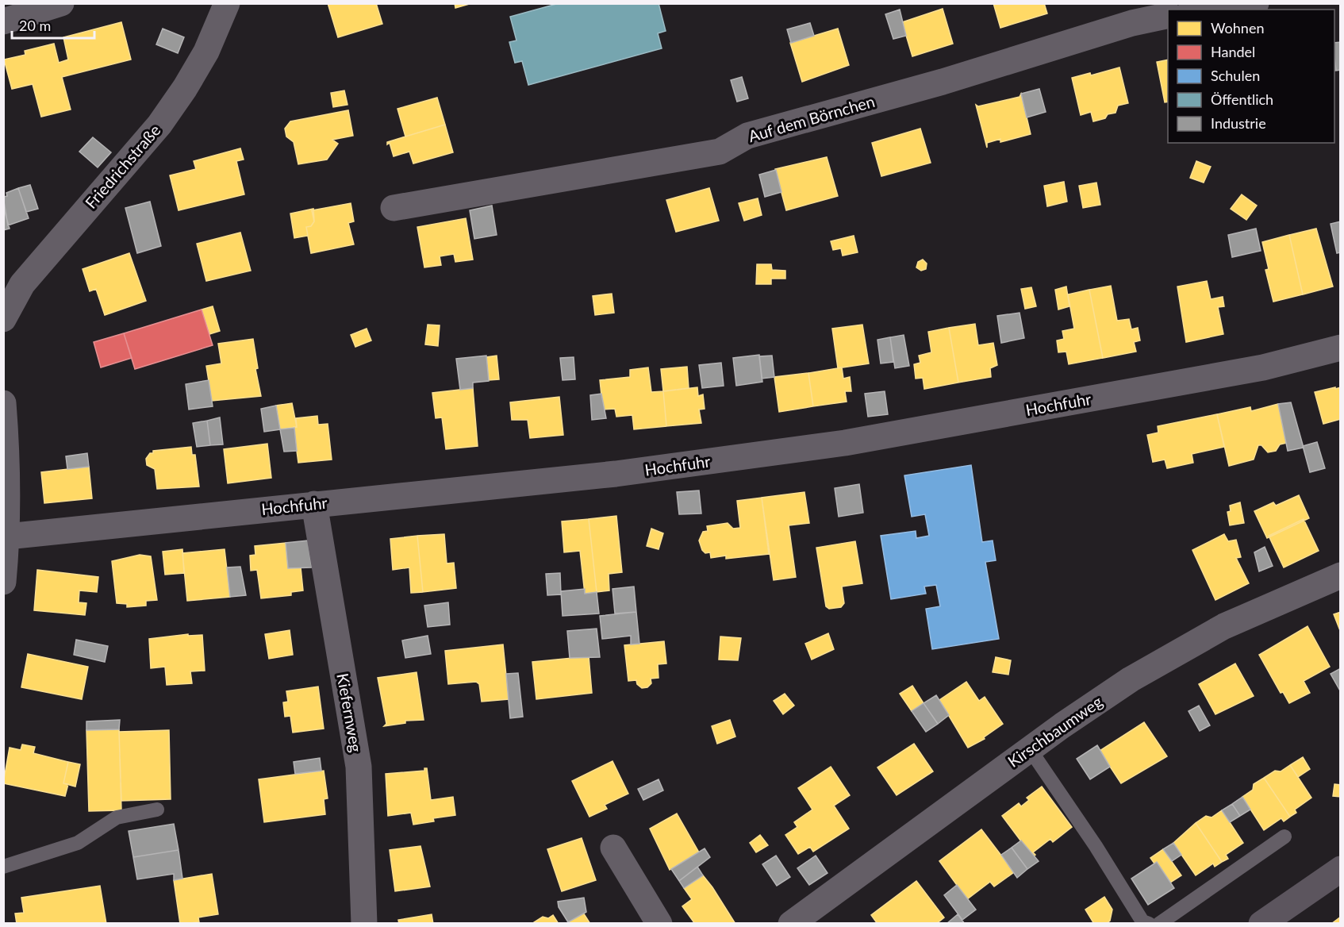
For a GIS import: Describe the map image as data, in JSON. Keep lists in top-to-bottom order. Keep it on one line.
{"streets":{"street":["Auf dem Börnchen","Friedrichstraße","Hochfuhr","Kiefernweg","Kirschbaumweg"]},"crossings":[["Hochfuhr","Kiefernweg"]],"legend":["Wohnen","Handel","Schulen","Öffentlich","Industrie"],"scale_bar":"20 m"}
